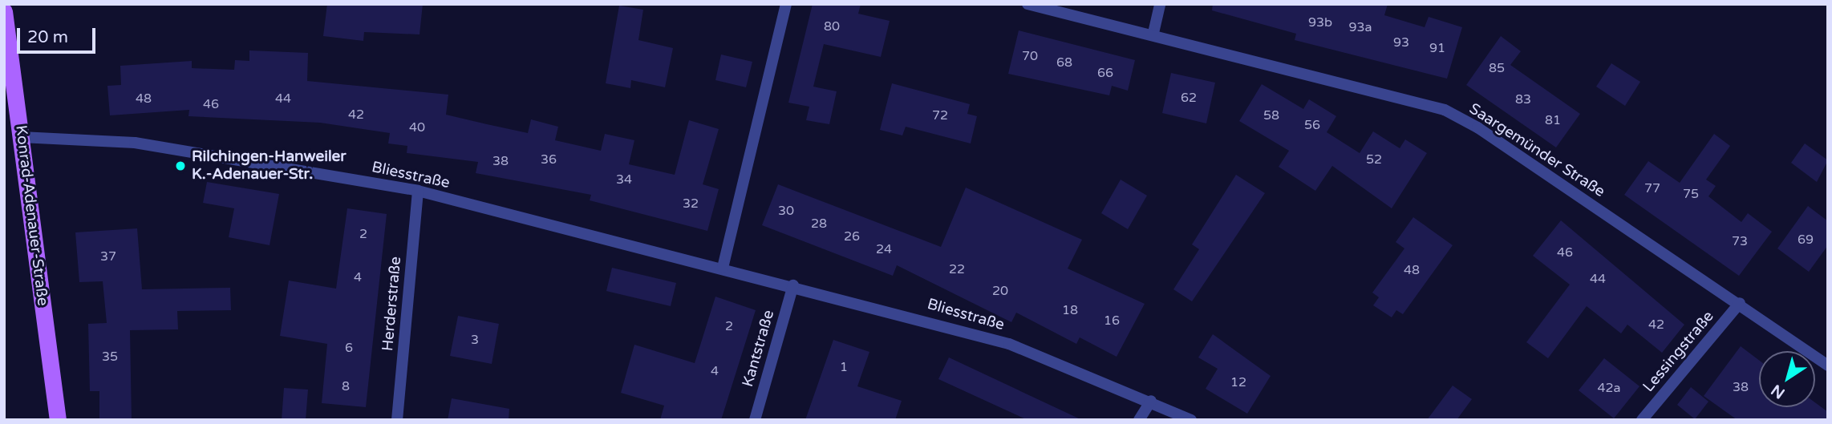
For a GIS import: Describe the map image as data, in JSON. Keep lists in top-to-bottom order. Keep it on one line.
{"streets":{"main road":["Konrad-Adenauer-Straße"],"street":["Saargemünder Straße","Bliesstraße","Herderstraße","Kantstraße","Lessingstraße"]},"crossings":[["Saargemünder Straße","Lessingstraße"],["Bliesstraße","Konrad-Adenauer-Straße"],["Bliesstraße","Herderstraße"],["Bliesstraße","Kantstraße"]],"places":["Rilchingen-Hanweiler K.-Adenauer-Str."],"house_numbers":["93b","80","93a","93","91","70","68","85","66","62","48","44","83","46","42","72","58","81","56","40","36","52","38","34","77","75","32","30","28","2","26","69","73","24","46","37","22","48","4","44","20","18","16","42","2","3","6","35","1","4","12","8","38","42a"],"scale_bar":"20 m","north":"bottom left"}
